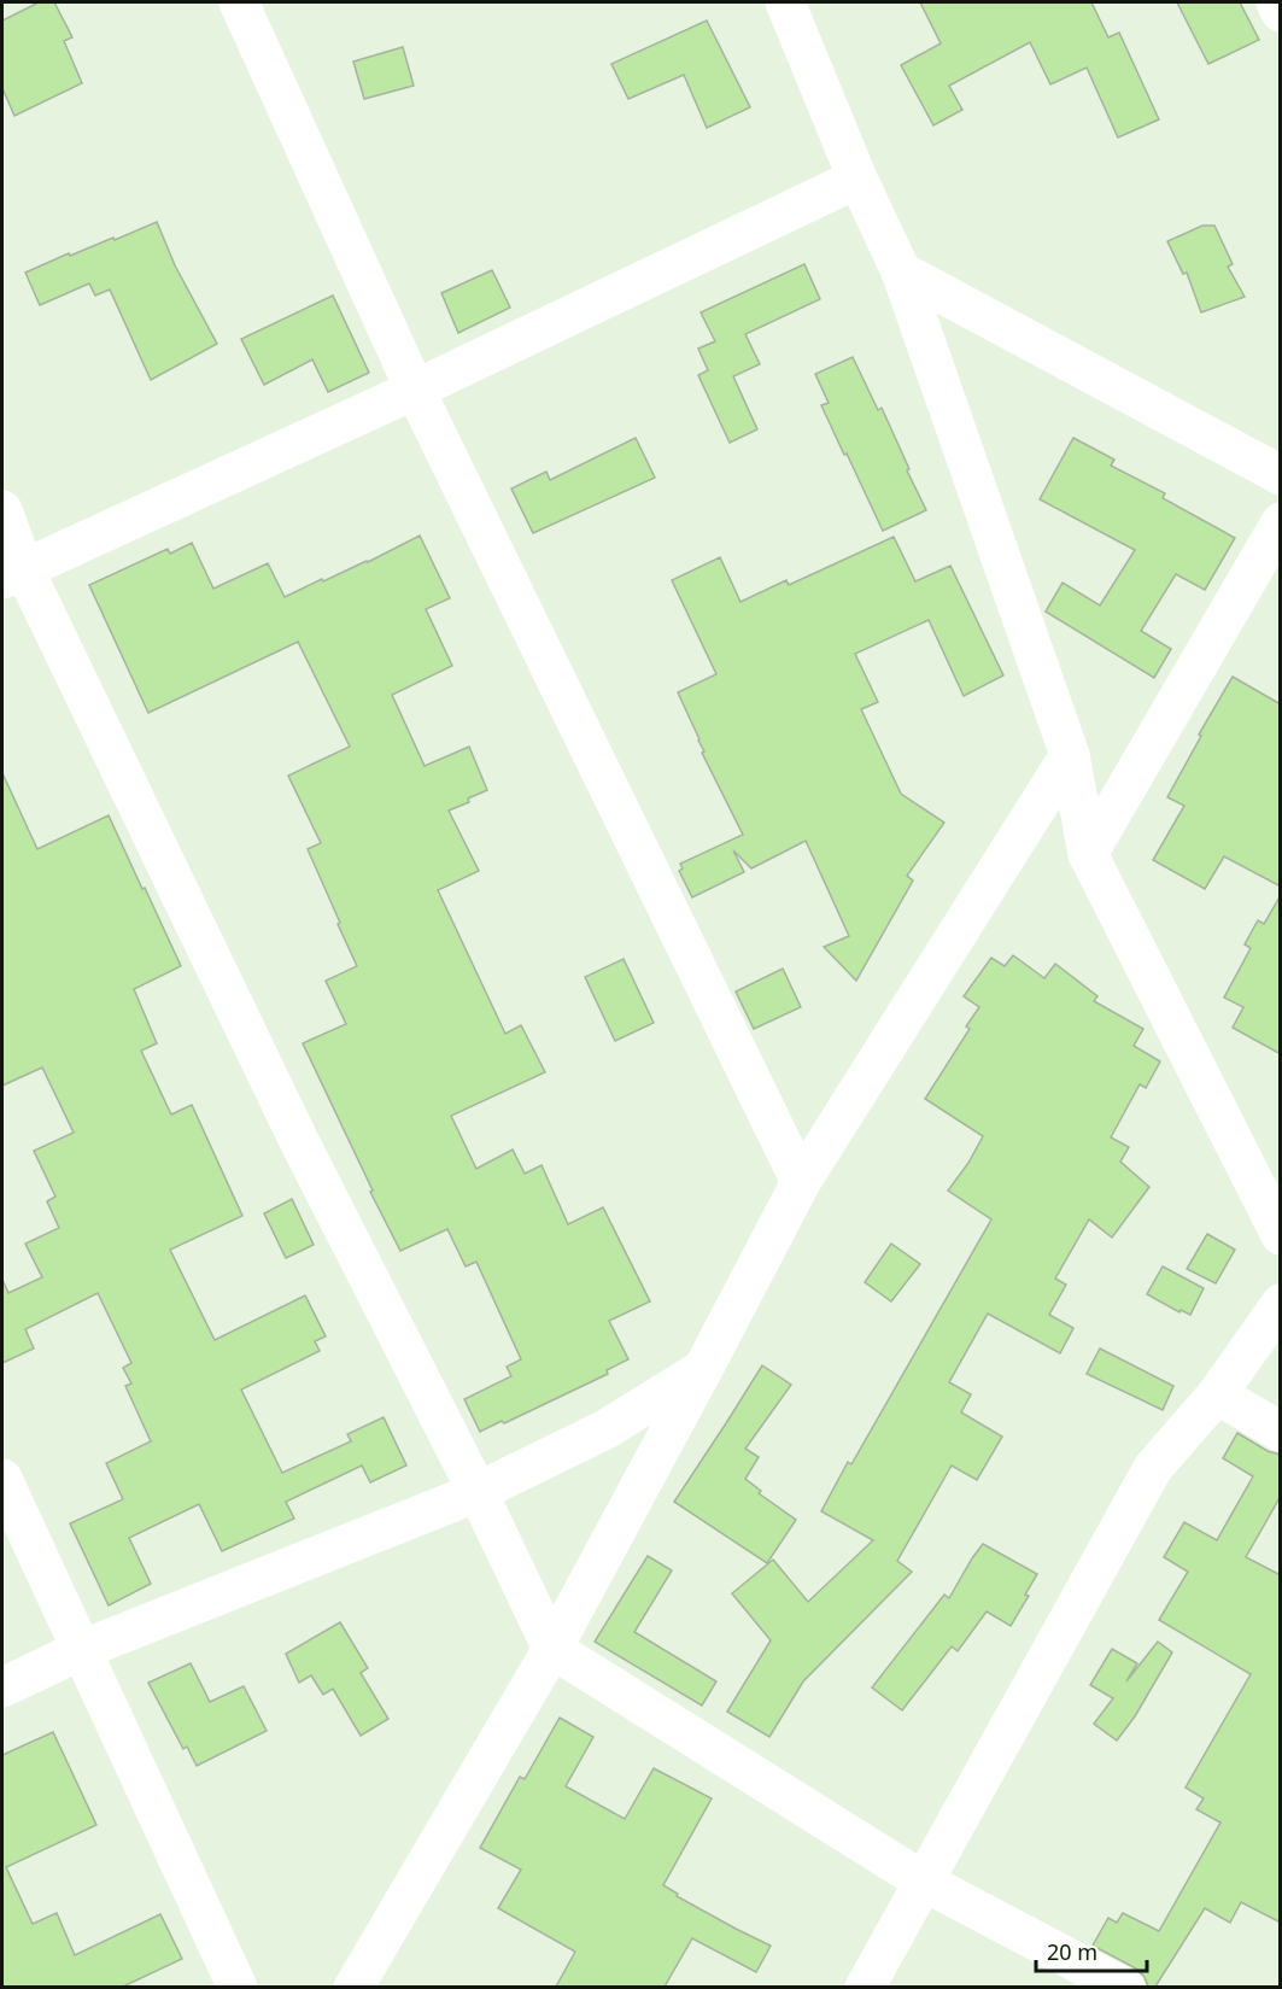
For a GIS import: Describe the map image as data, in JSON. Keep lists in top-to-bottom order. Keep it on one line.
{"scale_bar":"20 m"}
